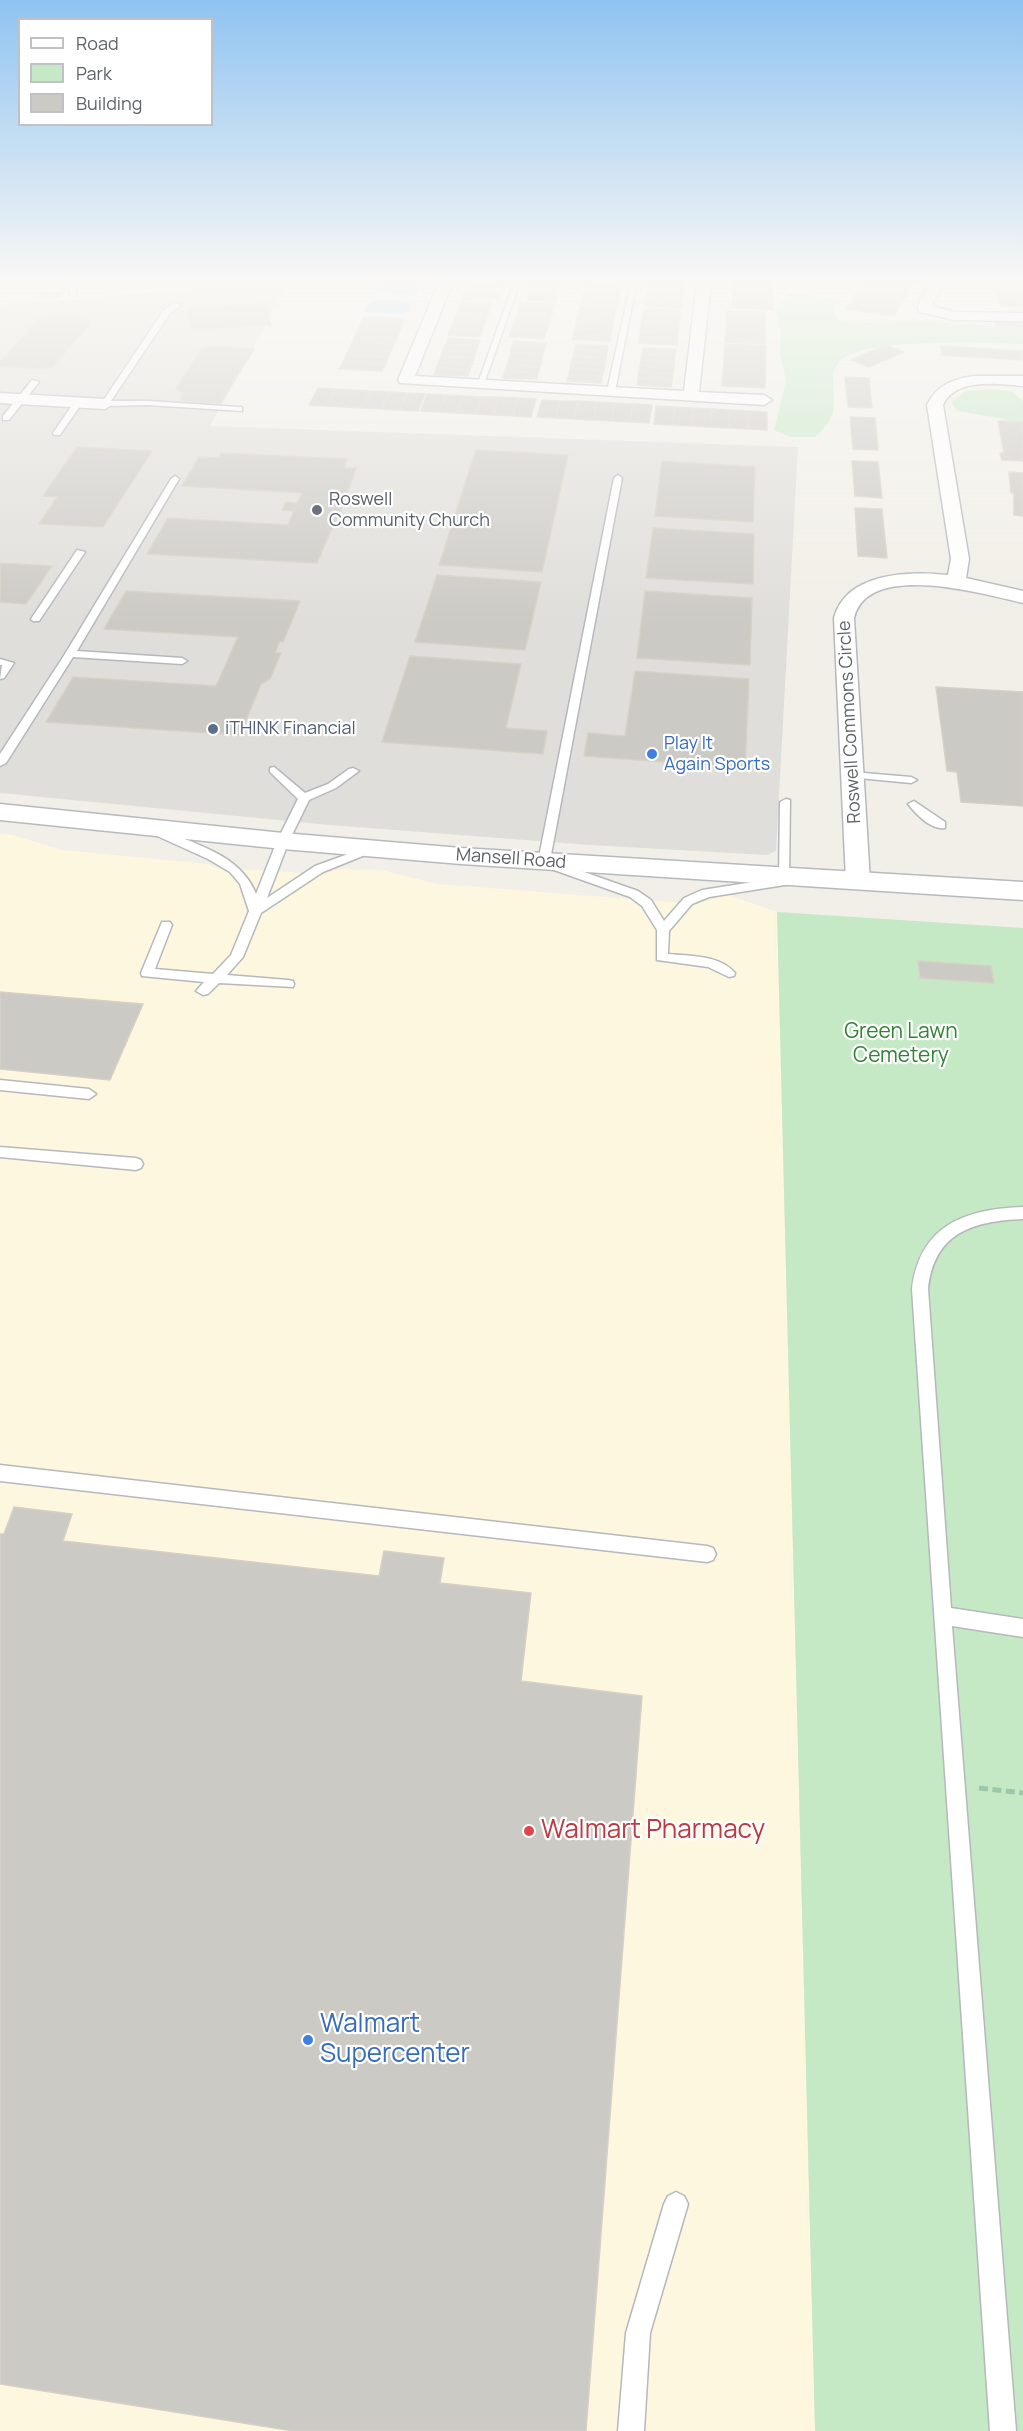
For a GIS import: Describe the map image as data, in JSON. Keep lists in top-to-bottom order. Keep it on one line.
{"streets":{"main road":["Mansell Road"],"street":["Roswell Commons Circle"]},"crossings":[["Roswell Commons Circle","Mansell Road"]],"parks":["Green Lawn Cemetery"],"places":["Roswell Community Church","iTHINK Financial","Play It Again Sports","Walmart Pharmacy","Walmart Supercenter"],"legend":["Road","Park","Building"]}
